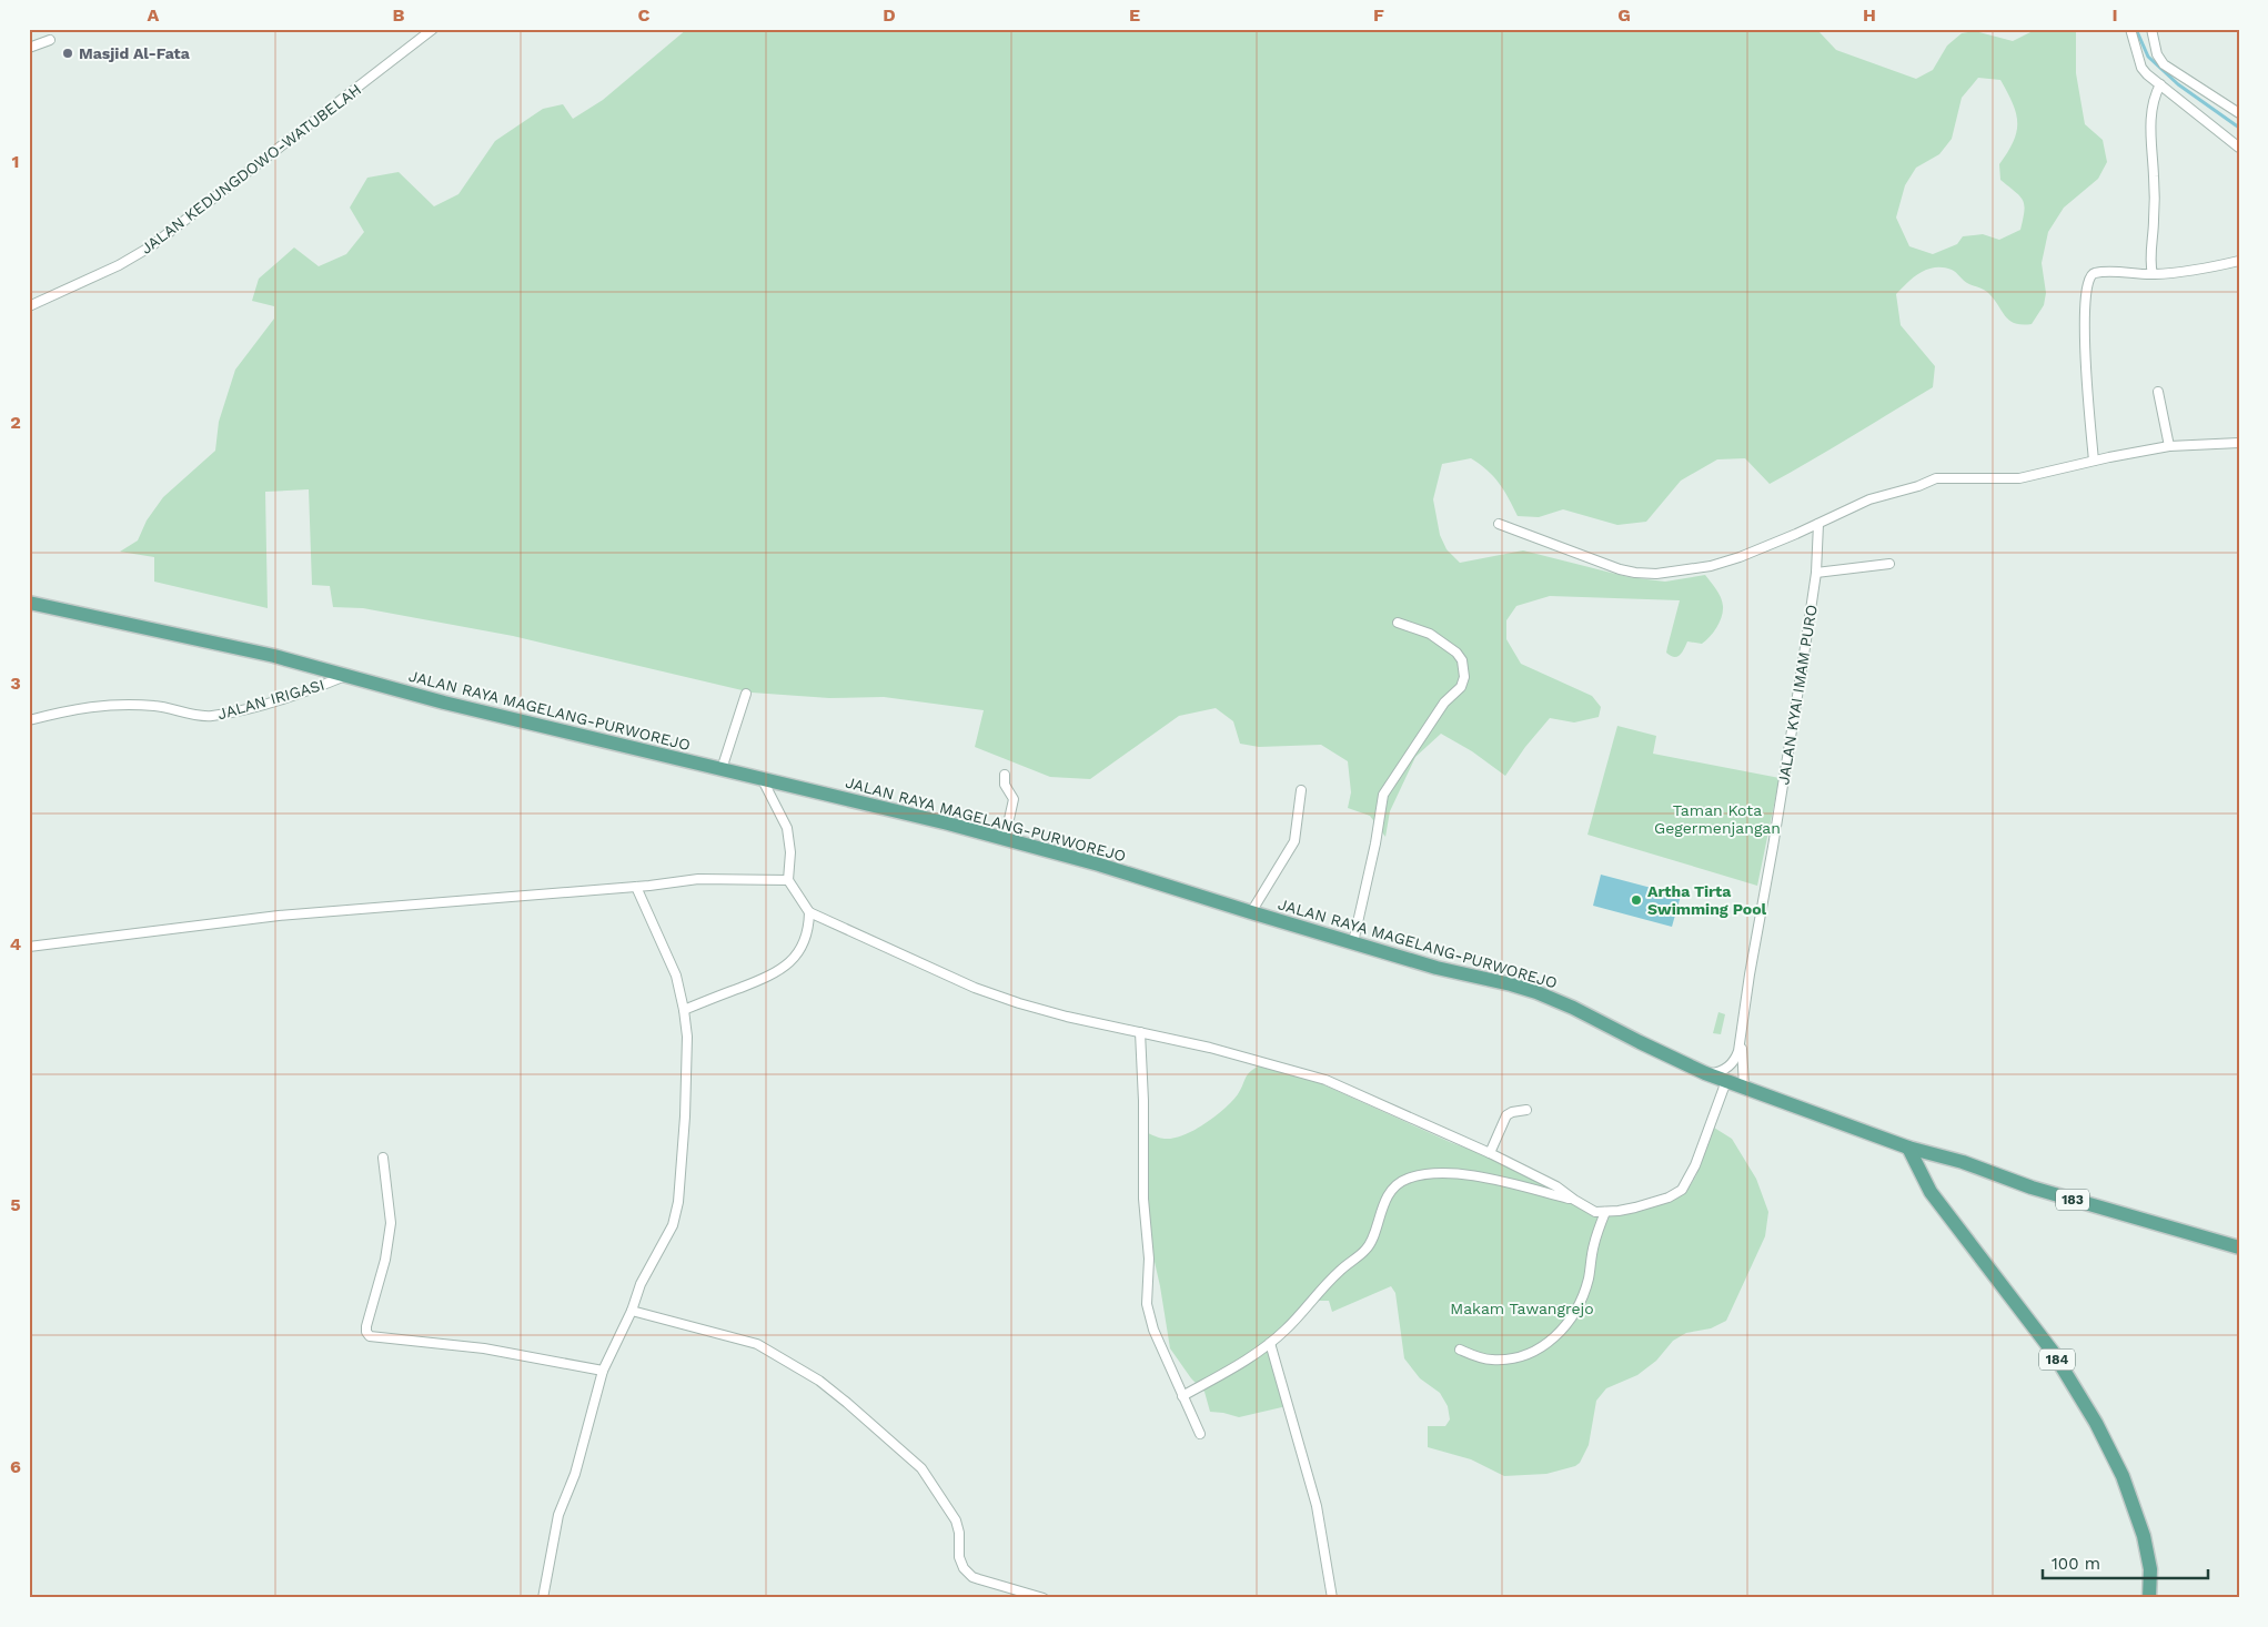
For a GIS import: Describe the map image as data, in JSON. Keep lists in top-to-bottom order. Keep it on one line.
{"streets":{"main road":["JALAN RAYA MAGELANG-PURWOREJO","183","184"],"street":["JALAN KEDUNGDOWO-WATUBELAH","JALAN KYAI IMAM PURO","JALAN IRIGASI"]},"crossings":[["JALAN KYAI IMAM PURO","JALAN RAYA MAGELANG-PURWOREJO"],["JALAN IRIGASI","JALAN RAYA MAGELANG-PURWOREJO"],["JALAN RAYA MAGELANG-PURWOREJO","183"],["JALAN RAYA MAGELANG-PURWOREJO","184"],["183","184"]],"parks":["Taman Kota Gegermenjangan","Makam Tawangrejo"],"places":["Masjid Al-Fata","Artha Tirta Swimming Pool"],"scale_bar":"100 m","grid":{"columns":["A","B","C","D","E","F","G","H","I"],"rows":["1","2","3","4","5","6"]}}
